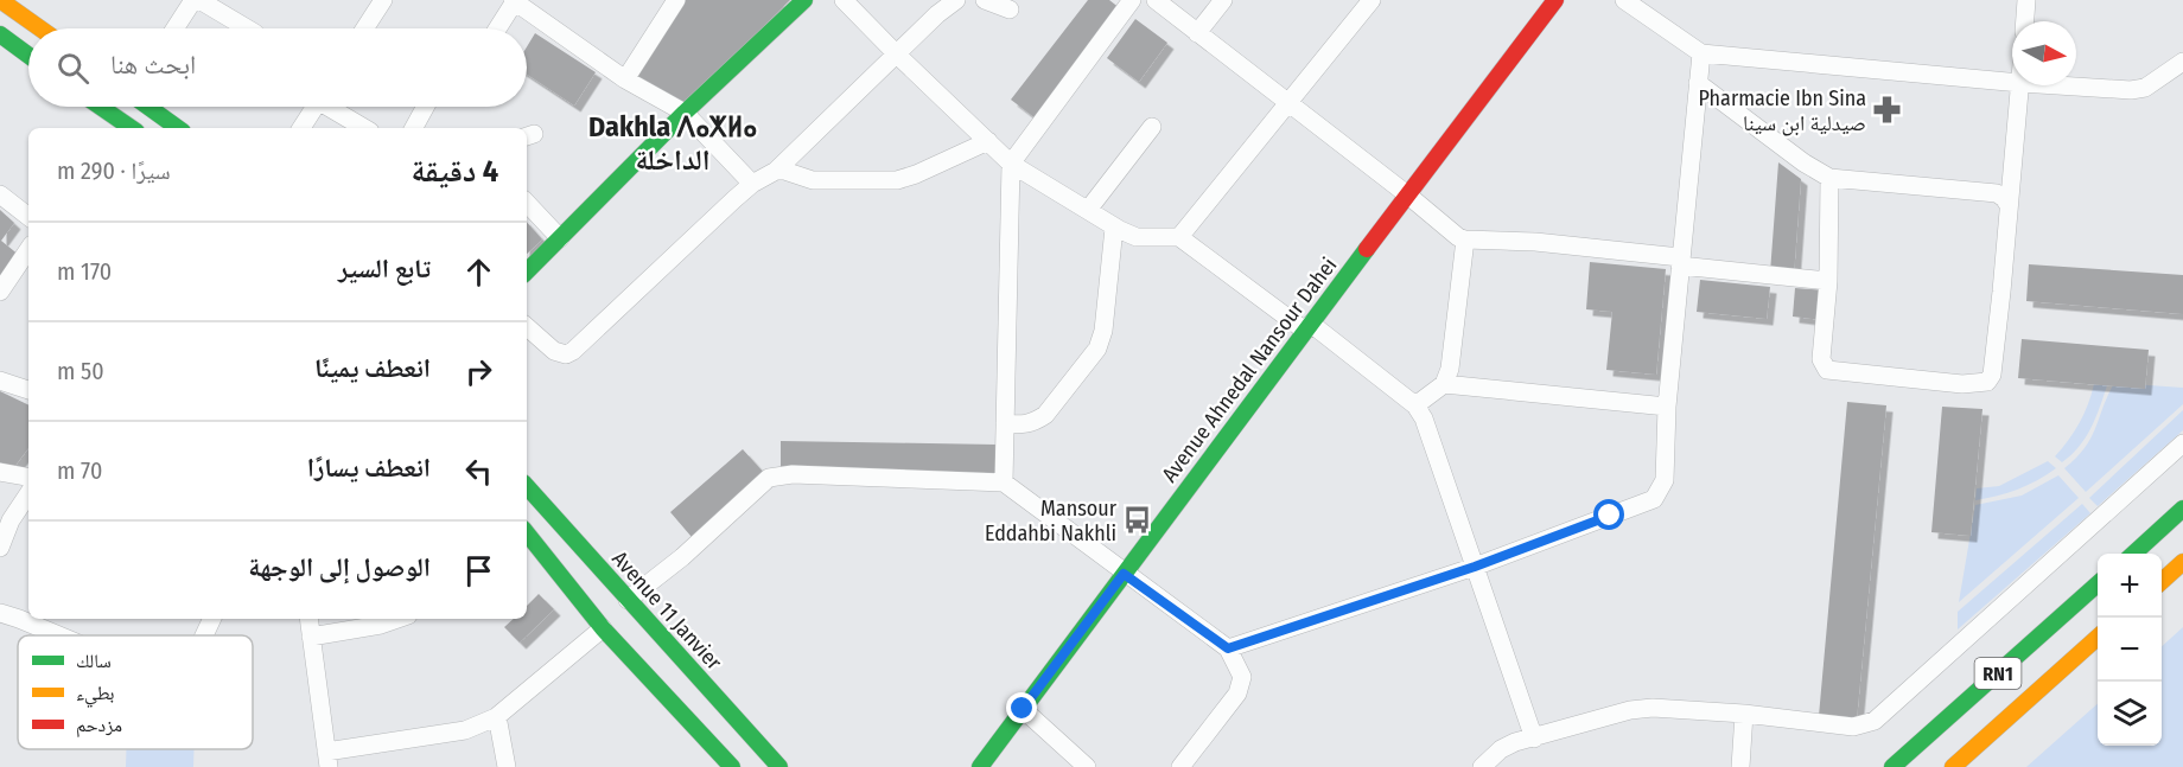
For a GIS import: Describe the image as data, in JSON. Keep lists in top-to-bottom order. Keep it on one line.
{"streets":{"main road":["Avenue Ahnedal Nansour Dahei","Avenue 11 Janvier","RN1"]},"districts":["Dakhla ⴷⴰⵅⵍⴰ الداخلة"],"places":{"pharmacy":["Pharmacie Ibn Sina صيدلية ابن سينا"],"bus stop":["Mansour Eddahbi Nakhli"]},"legend":["سالك","بطيء","مزدحم"],"north":"right","page":{"search":"ابحث هنا","heading":["4 دقيقة","سيرًا · 290 m"],"list":[["تابع السير","170 m"],["انعطف يمينًا","50 m"],["انعطف يسارًا","70 m"],"الوصول إلى الوجهة"],"map_buttons":["+","−"]}}
